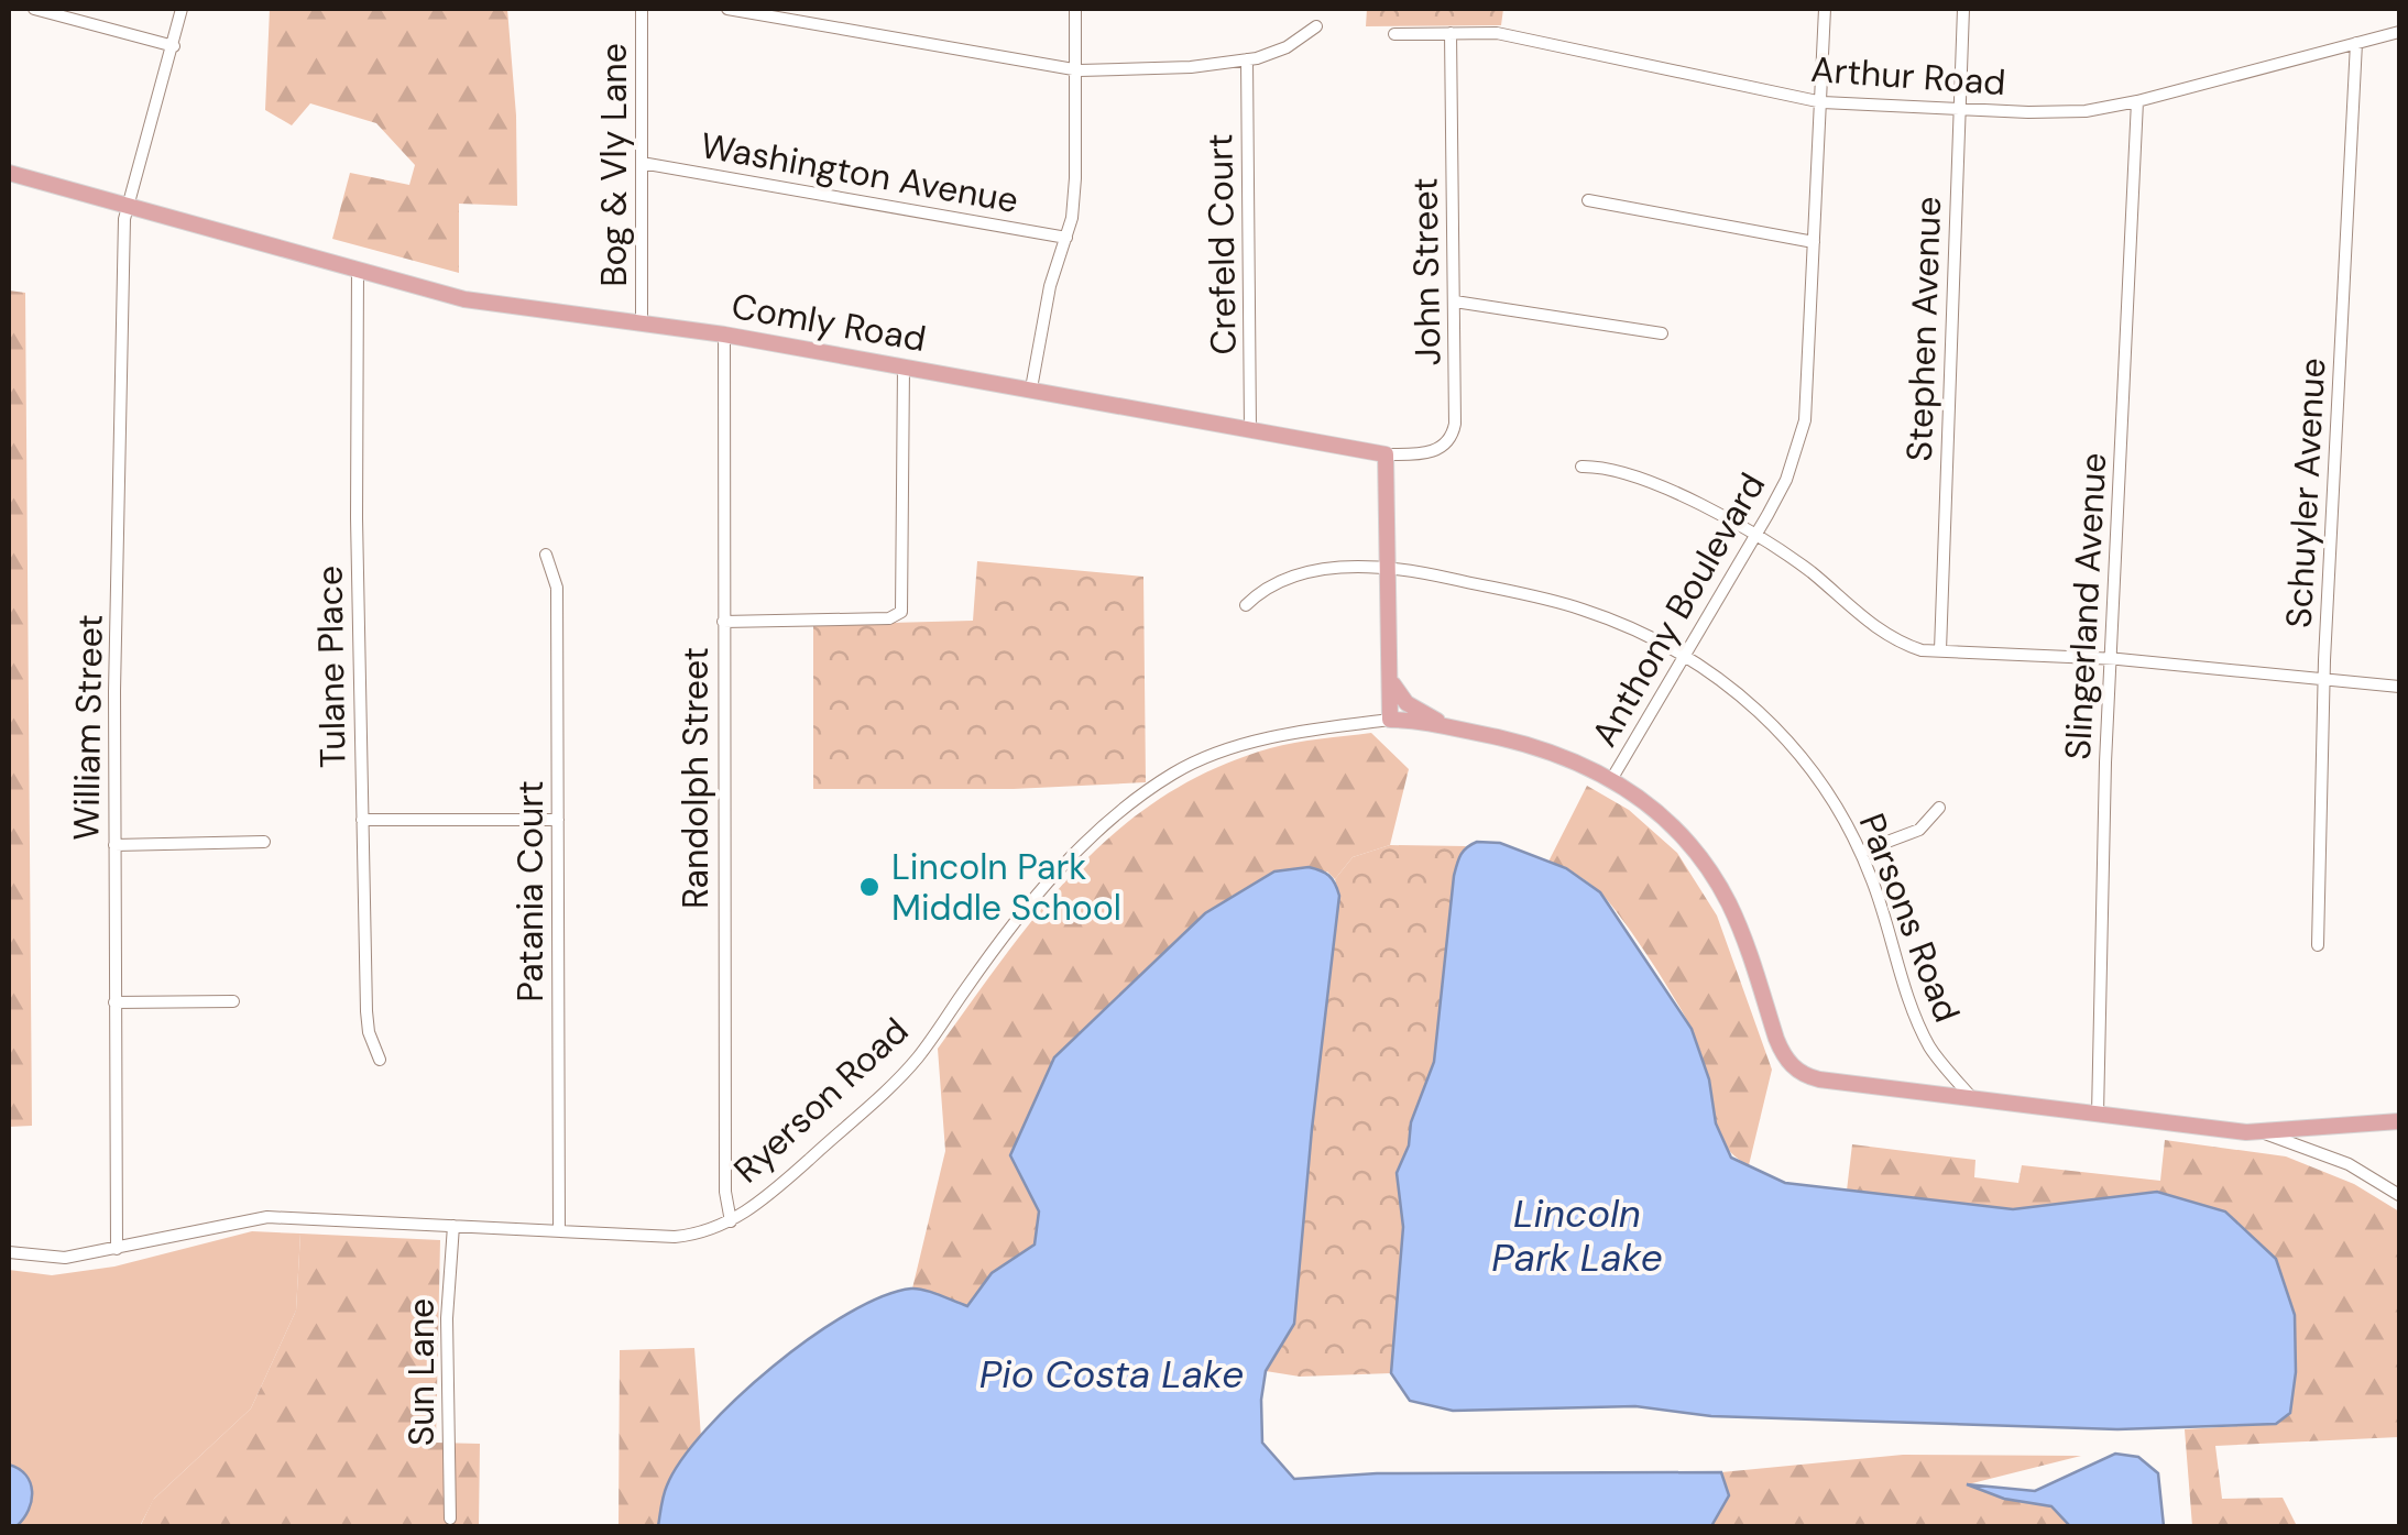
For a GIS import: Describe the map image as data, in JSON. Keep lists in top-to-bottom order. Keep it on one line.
{"streets":{"main road":["Comly Road","Ryerson Road"],"street":["Arthur Road","Bog & Vly Lane","Washington Avenue","Crefeld Court","John Street","Stephen Avenue","Schuyler Avenue","Slingerland Avenue","Anthony Boulevard","Tulane Place","William Street","Randolph Street","Patania Court","Parsons Road","Sun Lane"]},"crossings":[["Arthur Road","John Street"],["Arthur Road","Stephen Avenue"],["Arthur Road","Schuyler Avenue"],["Arthur Road","Slingerland Avenue"],["Arthur Road","Anthony Boulevard"],["Bog & Vly Lane","Washington Avenue"],["Bog & Vly Lane","Comly Road"],["Crefeld Court","Comly Road"],["John Street","Comly Road"],["Comly Road","Tulane Place"],["Comly Road","William Street"],["Comly Road","Randolph Street"],["Anthony Boulevard","Parsons Road"],["Anthony Boulevard","Ryerson Road"],["William Street","Ryerson Road"],["Randolph Street","Ryerson Road"],["Patania Court","Ryerson Road"],["Parsons Road","Ryerson Road"],["Ryerson Road","Sun Lane"]],"water":["Lincoln Park Lake","Pio Costa Lake"],"places":["Lincoln Park Middle School"]}
